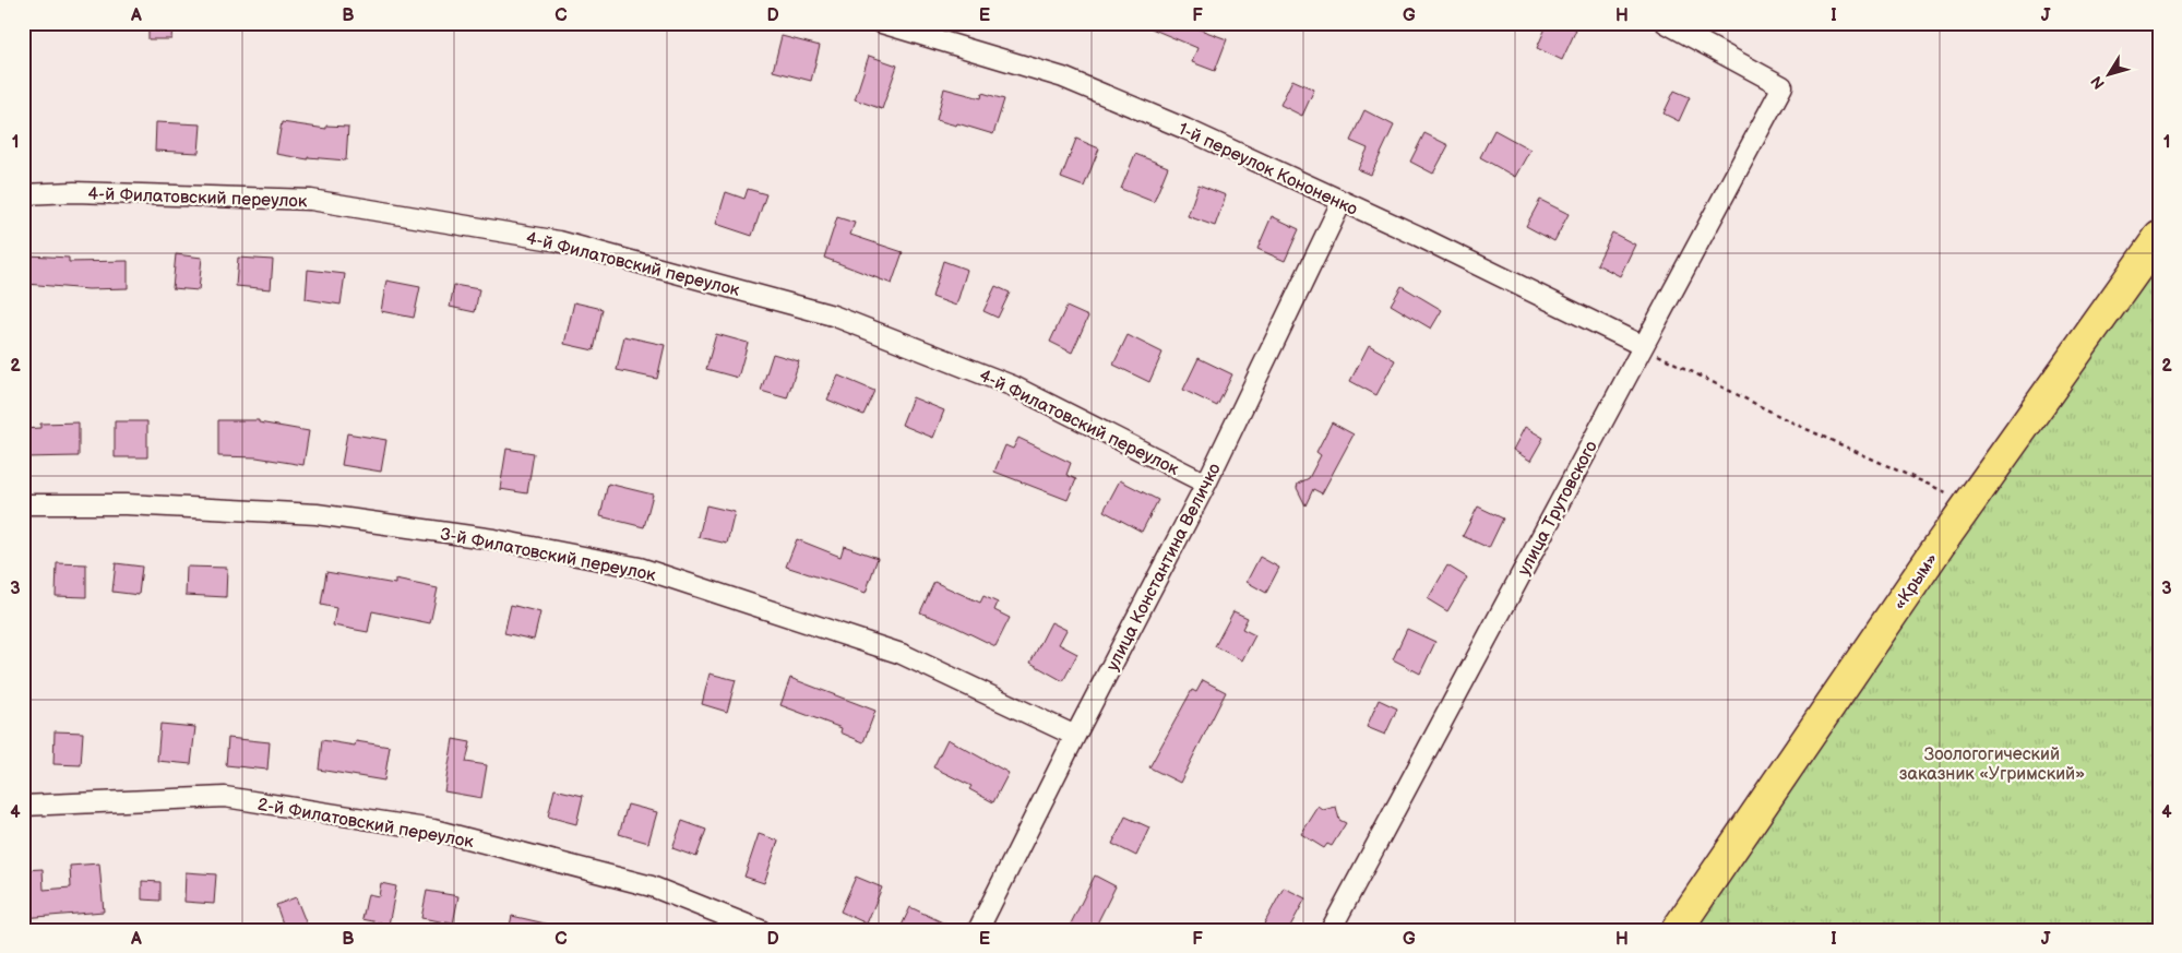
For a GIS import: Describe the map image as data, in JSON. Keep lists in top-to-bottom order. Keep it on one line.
{"streets":{"highway":["«Крым»"],"street":["1-й переулок Кононенко","4-й Филатовский переулок","улица Трутовского","3-й Филатовский переулок","улица Константина Величко","2-й Филатовский переулок"]},"crossings":[["1-й переулок Кононенко","улица Трутовского"],["1-й переулок Кононенко","улица Константина Величко"],["4-й Филатовский переулок","улица Константина Величко"],["3-й Филатовский переулок","улица Константина Величко"]],"parks":["Зоологогический заказник «Угримский»"],"north":"bottom left","grid":{"columns":["A","B","C","D","E","F","G","H","I","J"],"rows":["1","2","3","4"]}}
